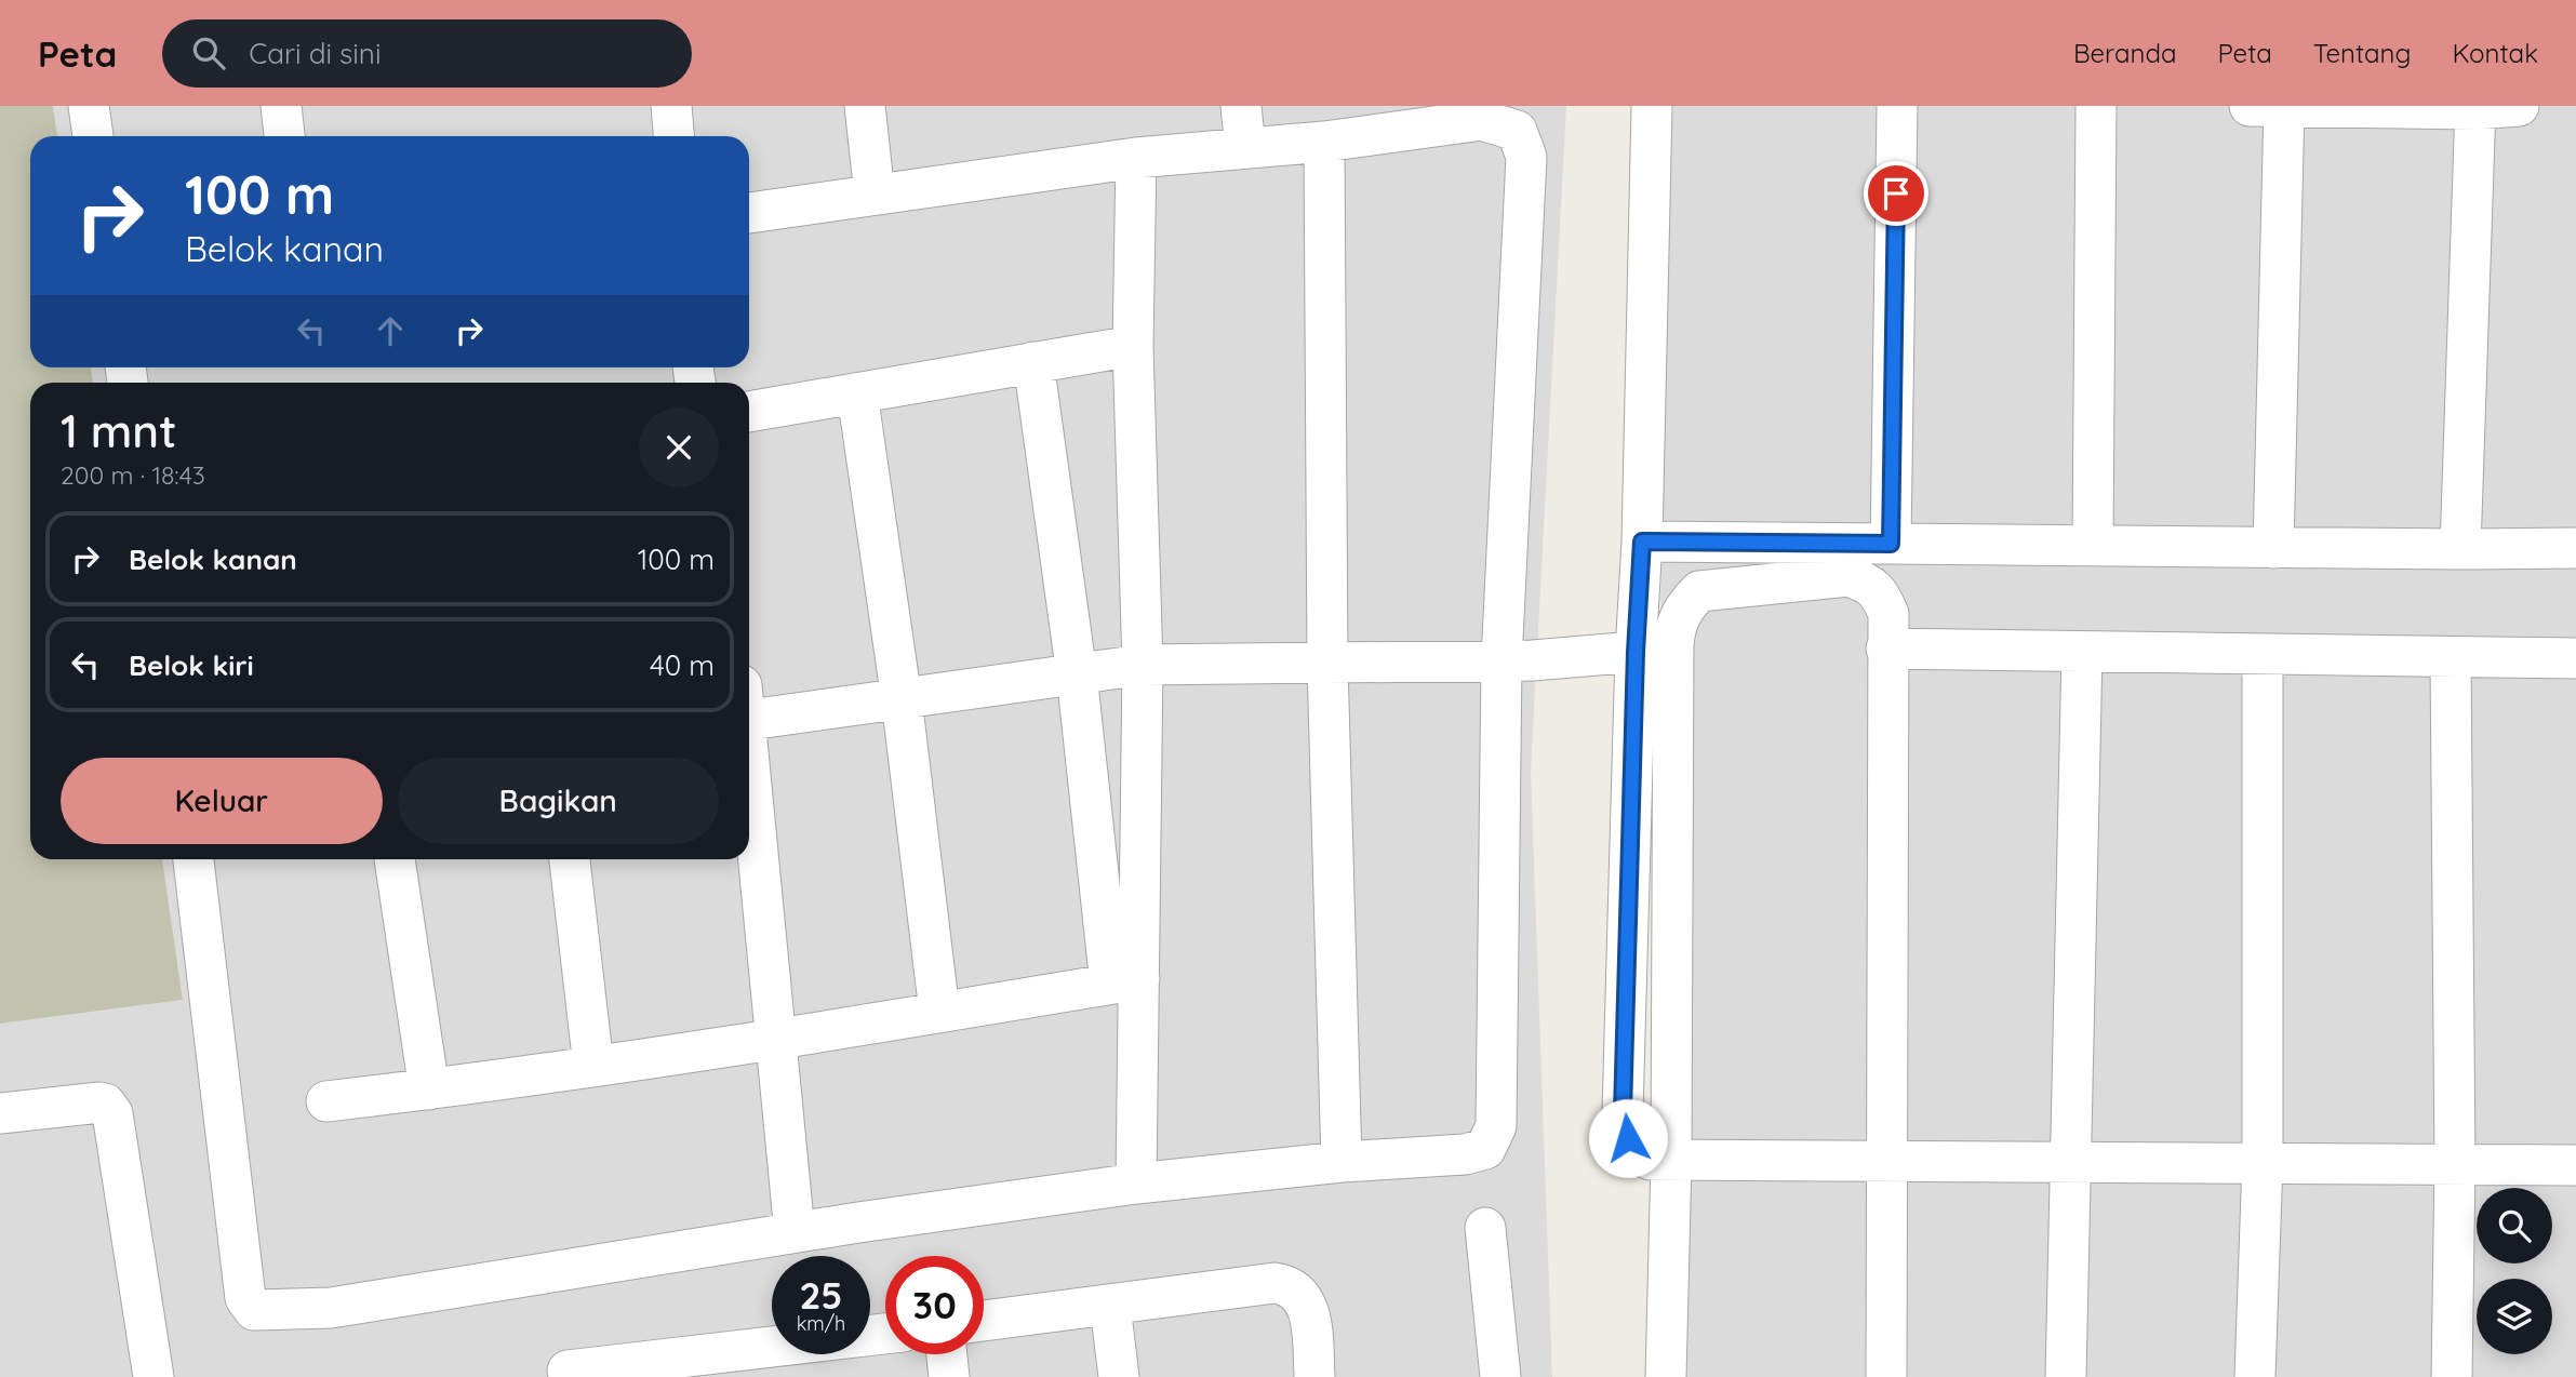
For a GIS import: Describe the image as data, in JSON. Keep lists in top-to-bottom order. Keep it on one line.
{"page":{"header":"Peta","search":"Cari di sini","nav":["Beranda","Peta","Tentang","Kontak"],"turn":["100 m","Belok kanan"],"heading":["1 mnt","200 m · 18:43"],"list":[{"name":"Belok kanan","value":"100 m"},{"name":"Belok kiri","value":"40 m"}],"buttons":["Keluar","Bagikan"],"speed":"25 km/h","limit":"30"}}
